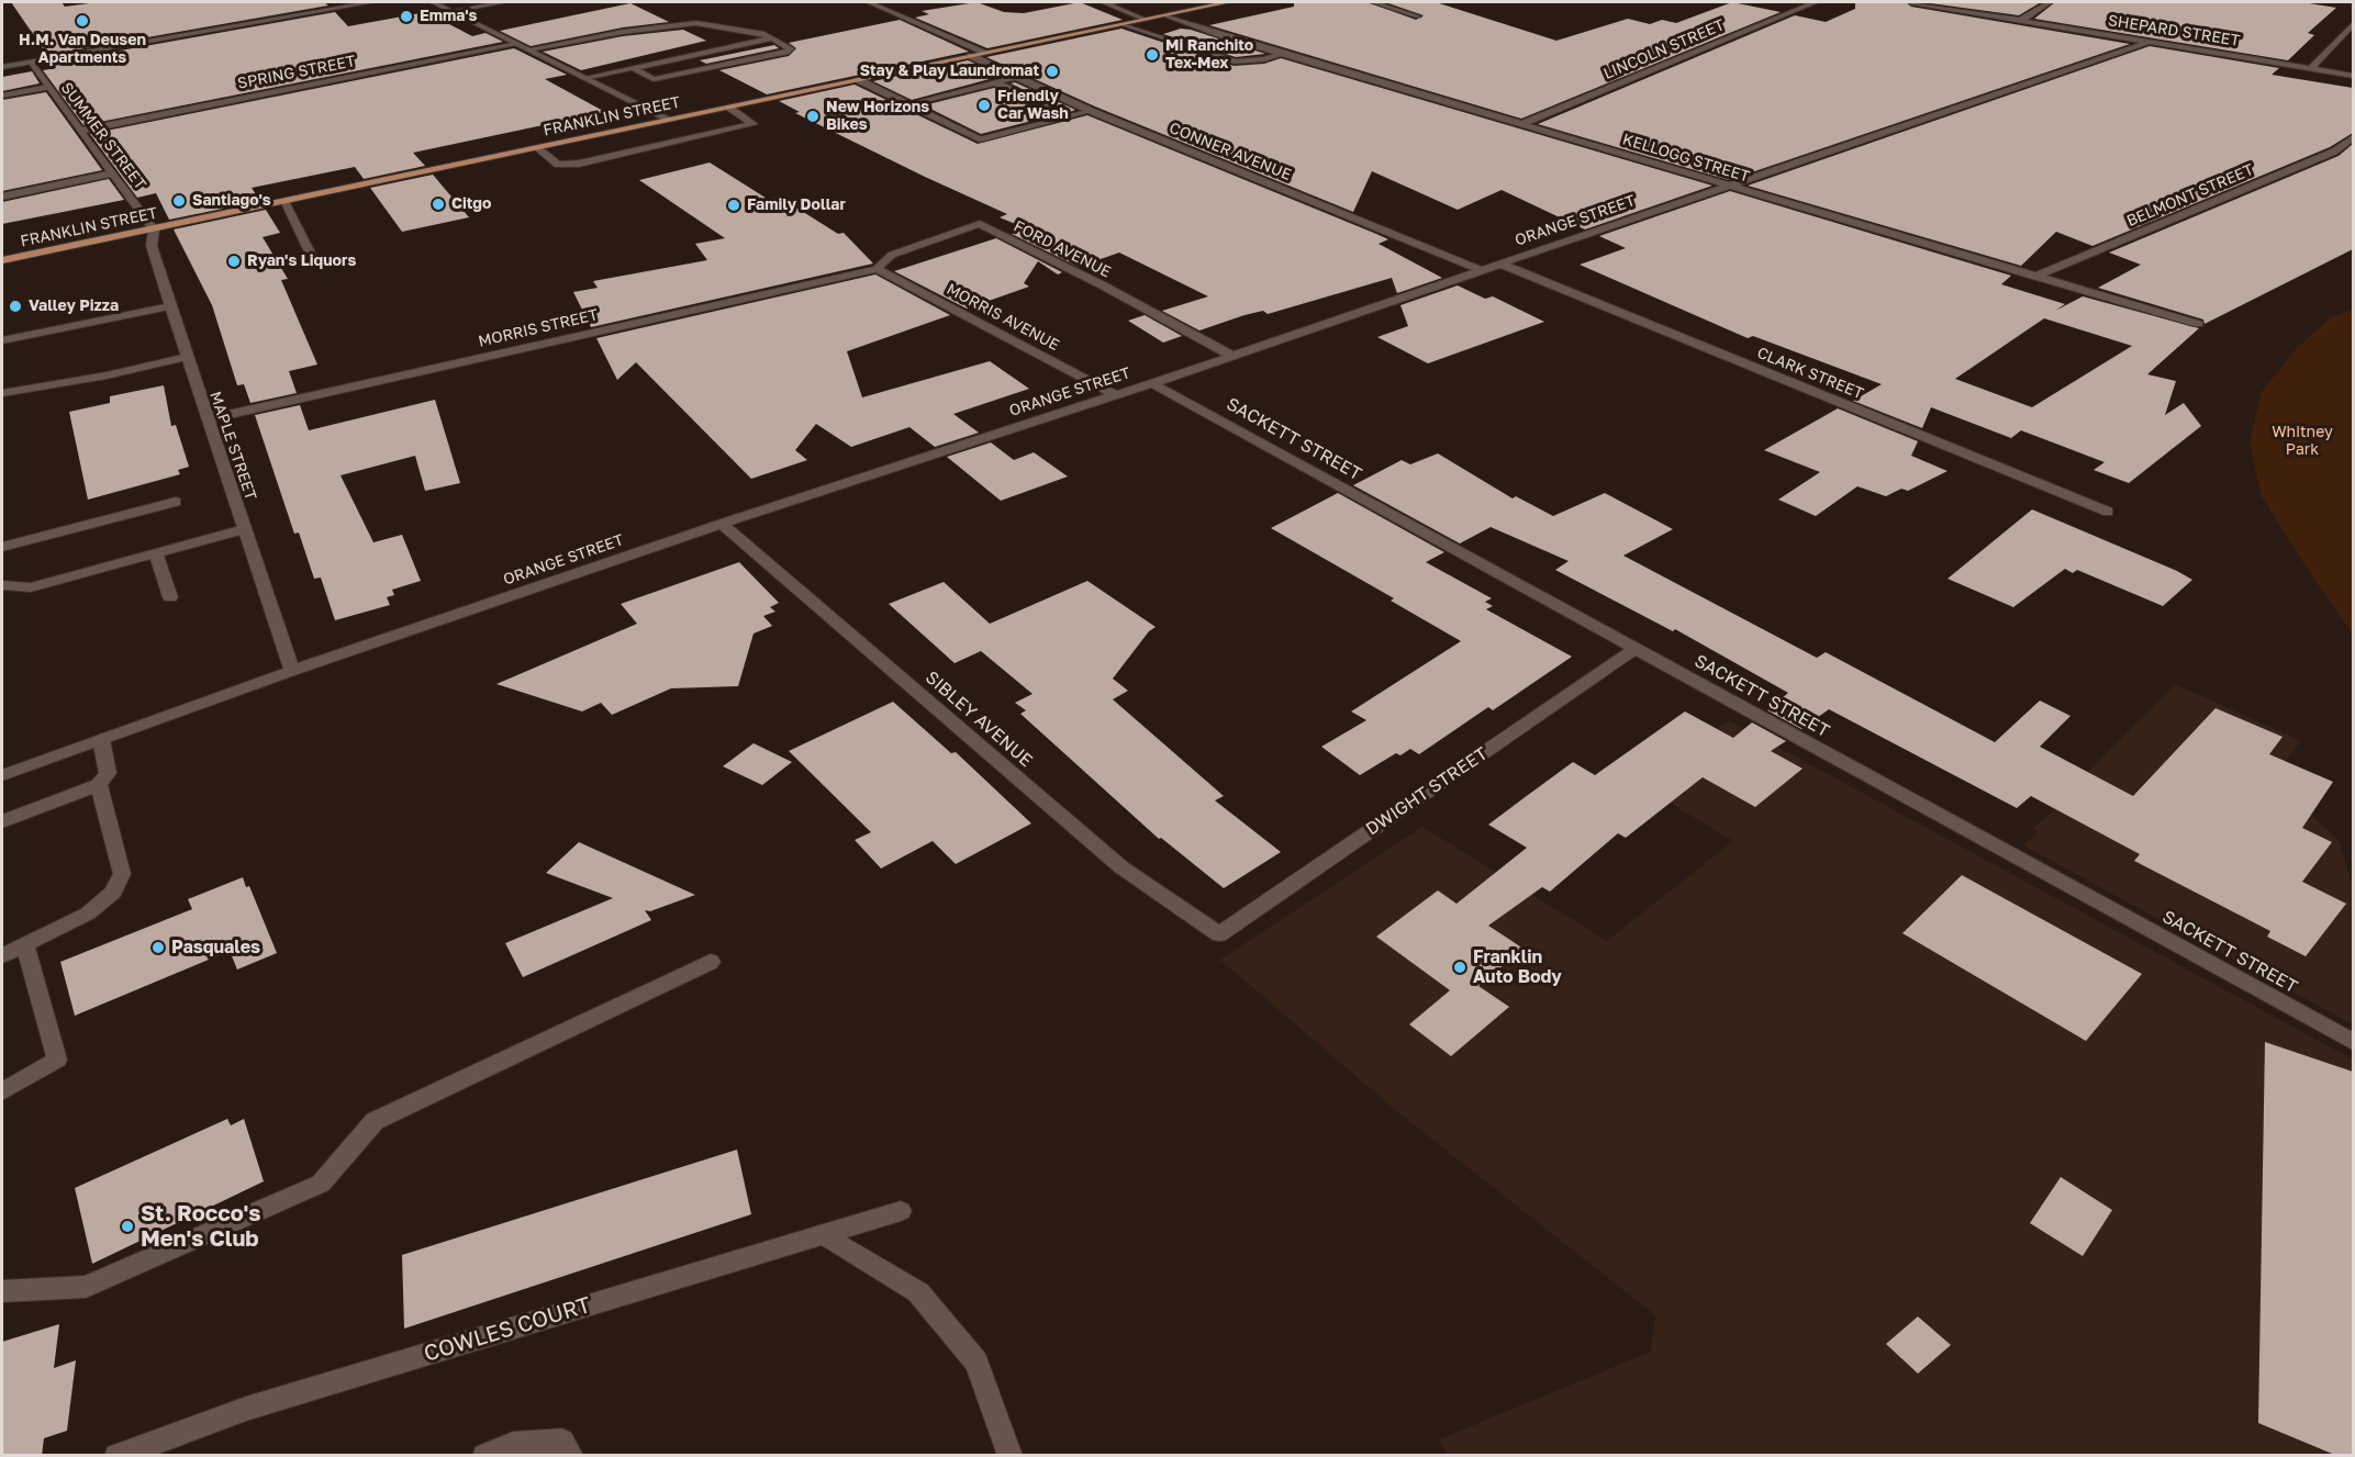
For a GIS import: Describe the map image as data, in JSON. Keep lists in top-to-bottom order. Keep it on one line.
{"streets":{"main road":["FRANKLIN STREET"],"street":["SHEPARD STREET","LINCOLN STREET","SPRING STREET","SUMMER STREET","CONNER AVENUE","KELLOGG STREET","BELMONT STREET","ORANGE STREET","FORD AVENUE","MORRIS AVENUE","MORRIS STREET","CLARK STREET","SACKETT STREET","MAPLE STREET","SIBLEY AVENUE","DWIGHT STREET","COWLES COURT"]},"crossings":[["SHEPARD STREET","ORANGE STREET"],["LINCOLN STREET","KELLOGG STREET"],["SPRING STREET","SUMMER STREET"],["FRANKLIN STREET","SUMMER STREET"],["FRANKLIN STREET","CONNER AVENUE"],["FRANKLIN STREET","KELLOGG STREET"],["FRANKLIN STREET","MAPLE STREET"],["SUMMER STREET","MAPLE STREET"],["CONNER AVENUE","ORANGE STREET"],["KELLOGG STREET","BELMONT STREET"],["KELLOGG STREET","ORANGE STREET"],["ORANGE STREET","FORD AVENUE"],["ORANGE STREET","MORRIS AVENUE"],["ORANGE STREET","CLARK STREET"],["ORANGE STREET","SACKETT STREET"],["ORANGE STREET","MAPLE STREET"],["ORANGE STREET","SIBLEY AVENUE"],["FORD AVENUE","MORRIS AVENUE"],["FORD AVENUE","MORRIS STREET"],["MORRIS AVENUE","MORRIS STREET"],["MORRIS STREET","MAPLE STREET"],["SACKETT STREET","DWIGHT STREET"],["SIBLEY AVENUE","DWIGHT STREET"]],"parks":["Whitney Park"],"places":["Emma's","H.M. Van Deusen Apartments","Mi Ranchito Tex-Mex","Stay & Play Laundromat","Friendly Car Wash","New Horizons Bikes","Santiago's","Citgo","Family Dollar","Ryan's Liquors","Valley Pizza","Pasquales","Franklin Auto Body","St. Rocco's Men's Club"]}
